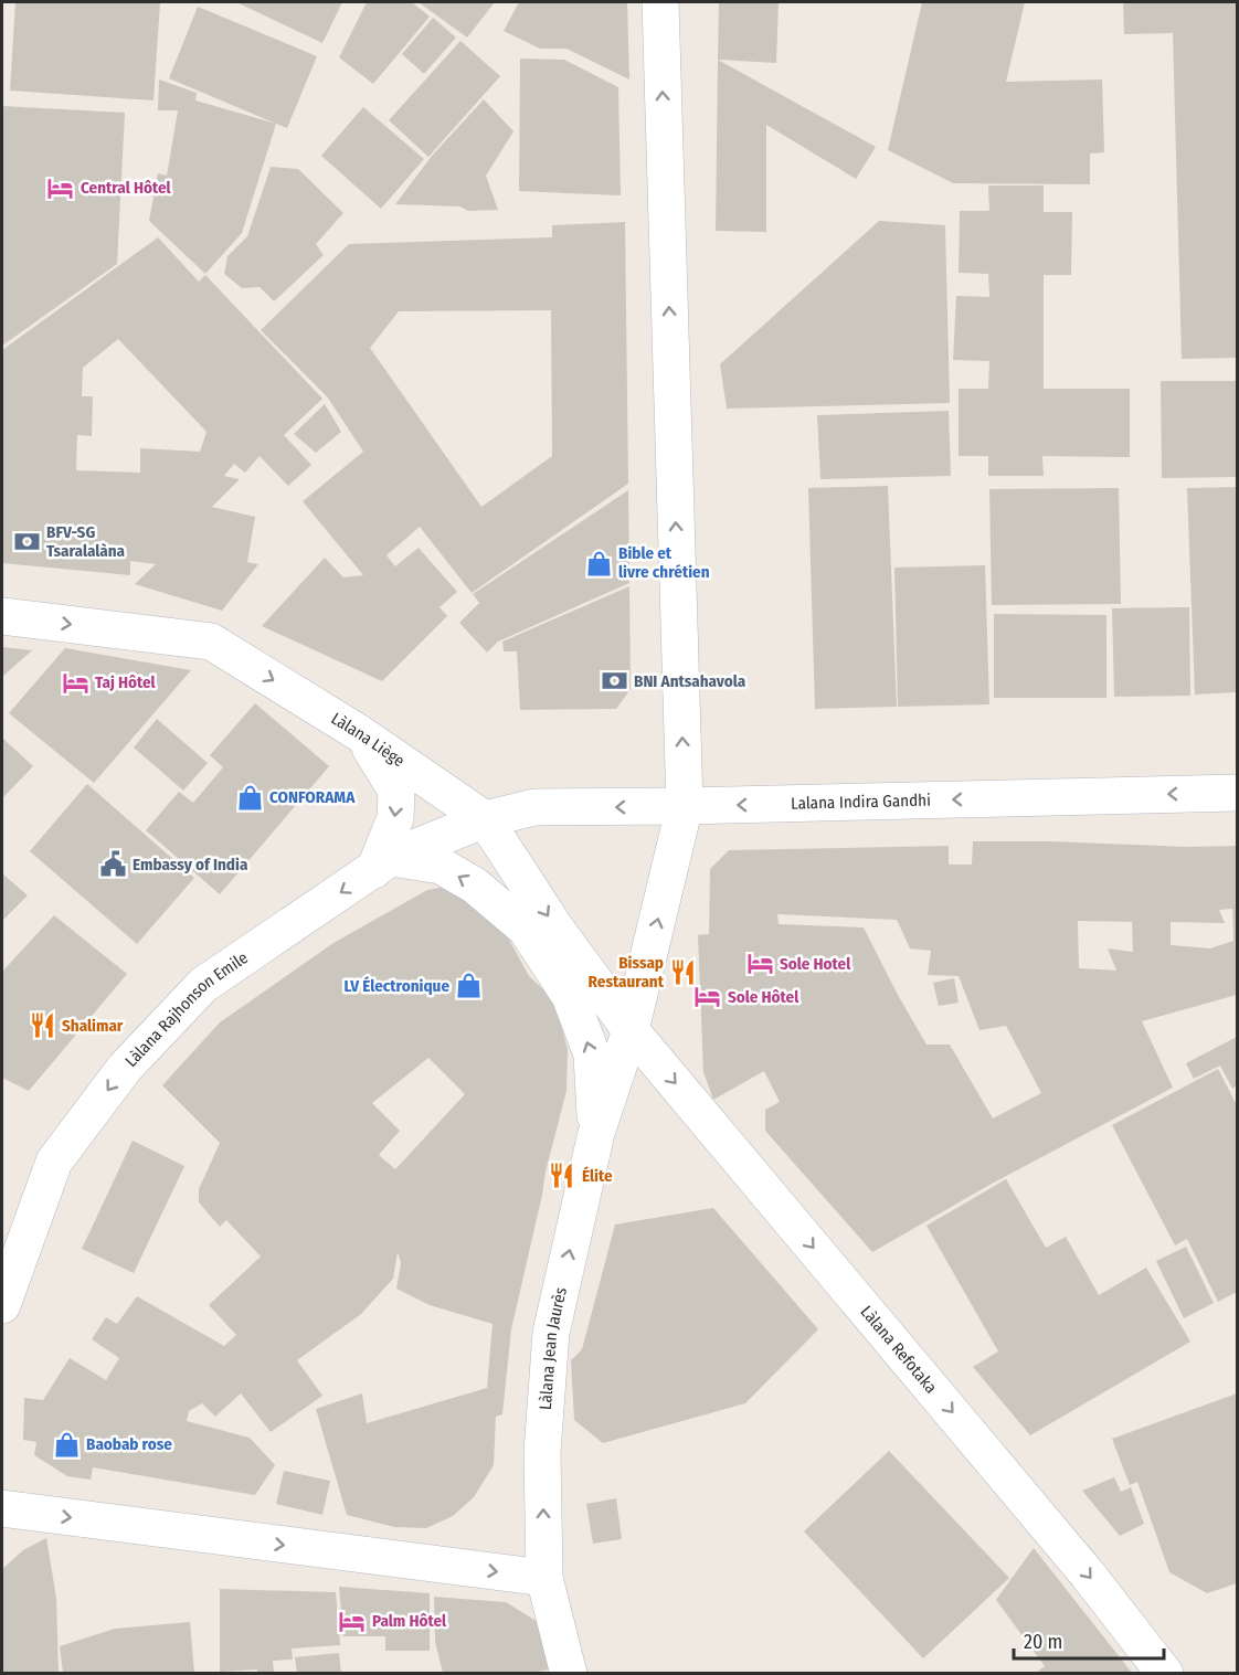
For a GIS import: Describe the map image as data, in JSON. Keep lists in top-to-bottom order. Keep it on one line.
{"streets":{"street":["Làlana Liège","Lalana Indira Gandhi","Làlana Rajhonson Emile","Làlana Jean Jaurès","Làlana Refotaka"]},"crossings":[["Làlana Liège","Lalana Indira Gandhi"],["Làlana Liège","Làlana Rajhonson Emile"],["Làlana Liège","Làlana Jean Jaurès"],["Làlana Liège","Làlana Refotaka"],["Lalana Indira Gandhi","Làlana Rajhonson Emile"],["Lalana Indira Gandhi","Làlana Jean Jaurès"],["Làlana Jean Jaurès","Làlana Refotaka"]],"one_way":["Làlana Liège","Lalana Indira Gandhi","Làlana Rajhonson Emile","Làlana Jean Jaurès","Làlana Refotaka"],"places":{"hotel":["Central Hôtel","Taj Hôtel","Sole Hotel","Sole Hôtel","Palm Hôtel"],"bank":["BFV-SG Tsaralalàna","BNI Antsahavola"],"shop":["Bible et livre chrétien","CONFORAMA","LV Électronique","Baobab rose"],"public building":["Embassy of India"],"restaurant":["Bissap Restaurant","Shalimar","Élite"]},"scale_bar":"20 m"}
